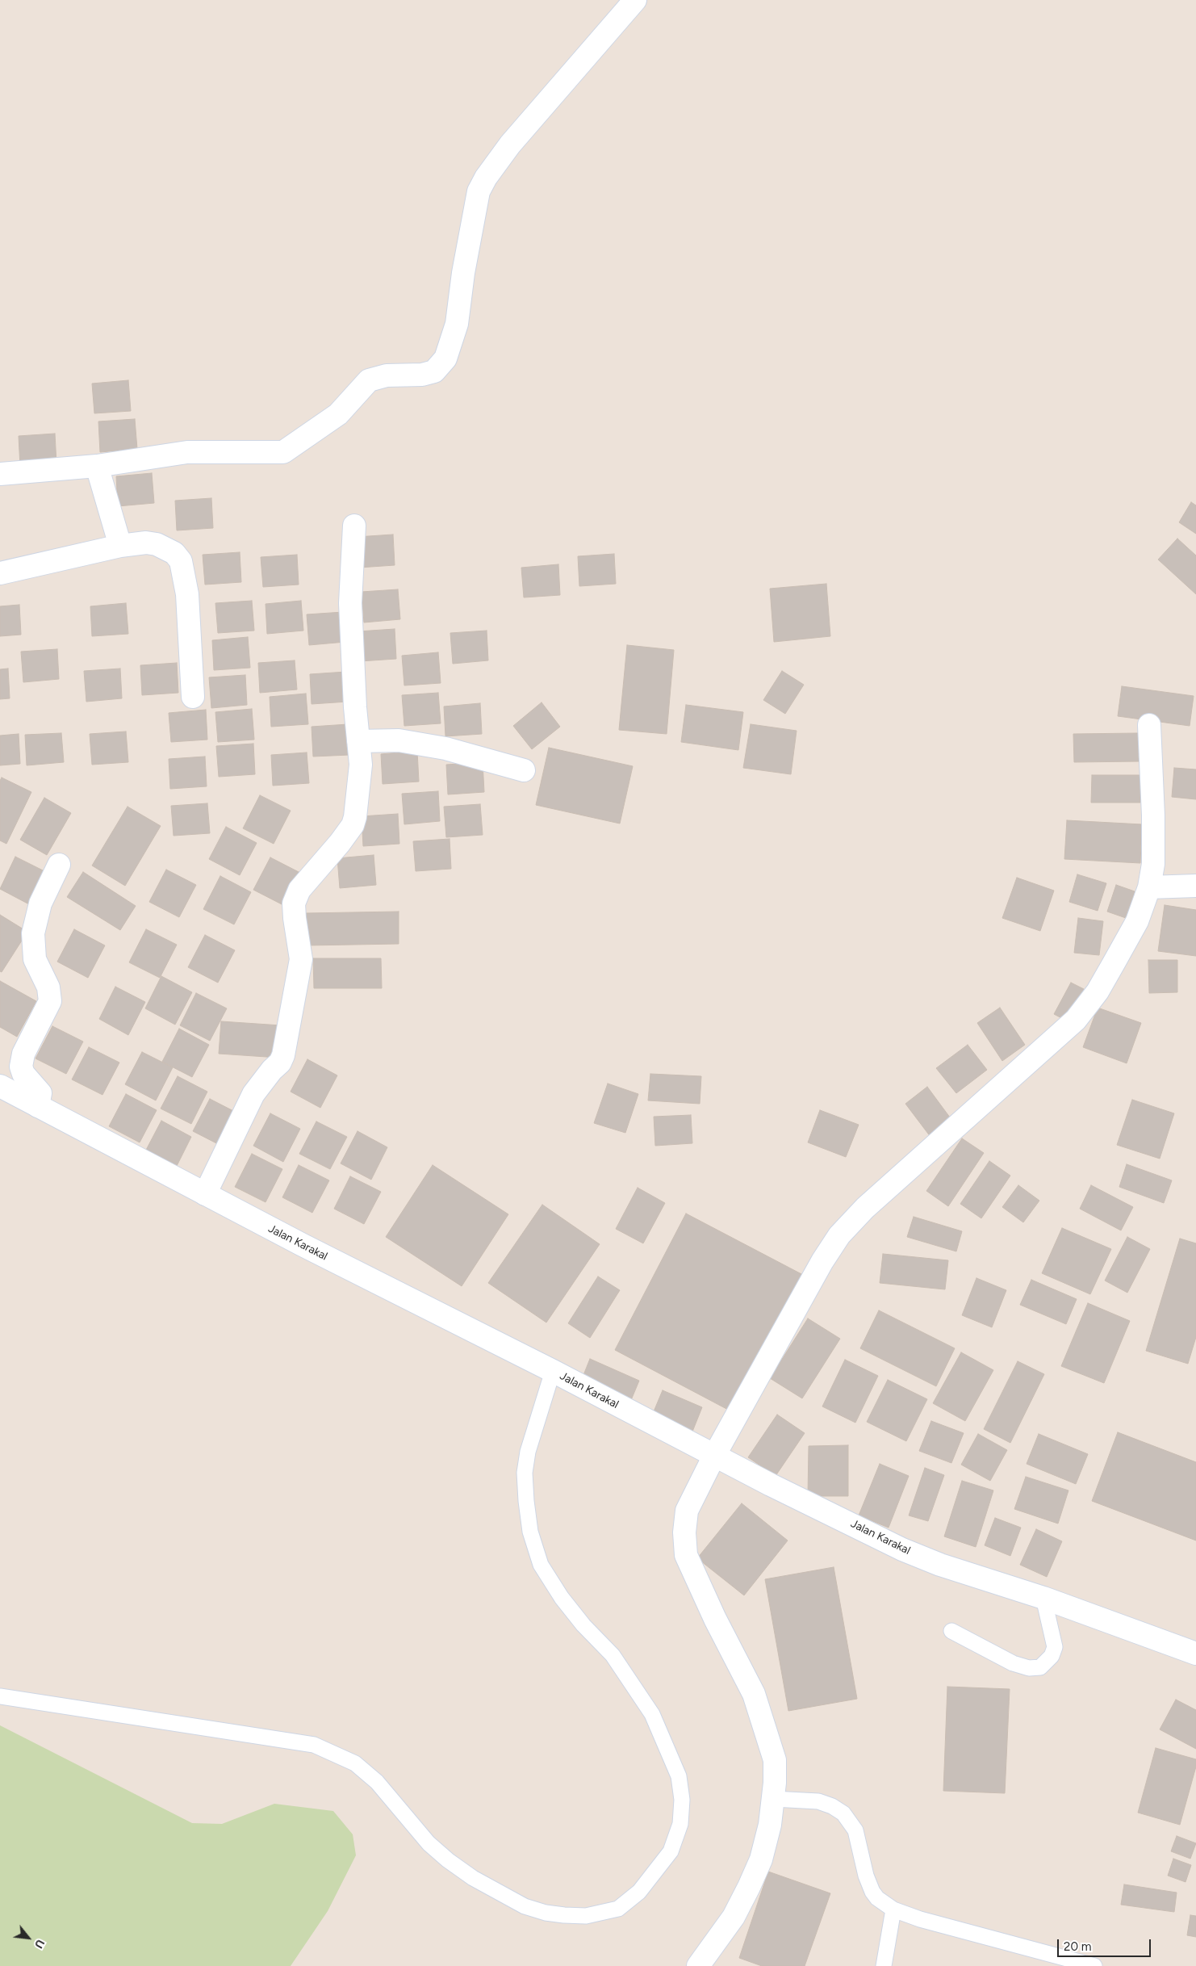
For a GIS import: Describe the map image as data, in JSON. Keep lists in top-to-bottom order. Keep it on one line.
{"streets":{"street":["Jalan Karakal"]},"scale_bar":"20 m","north":"bottom right"}
